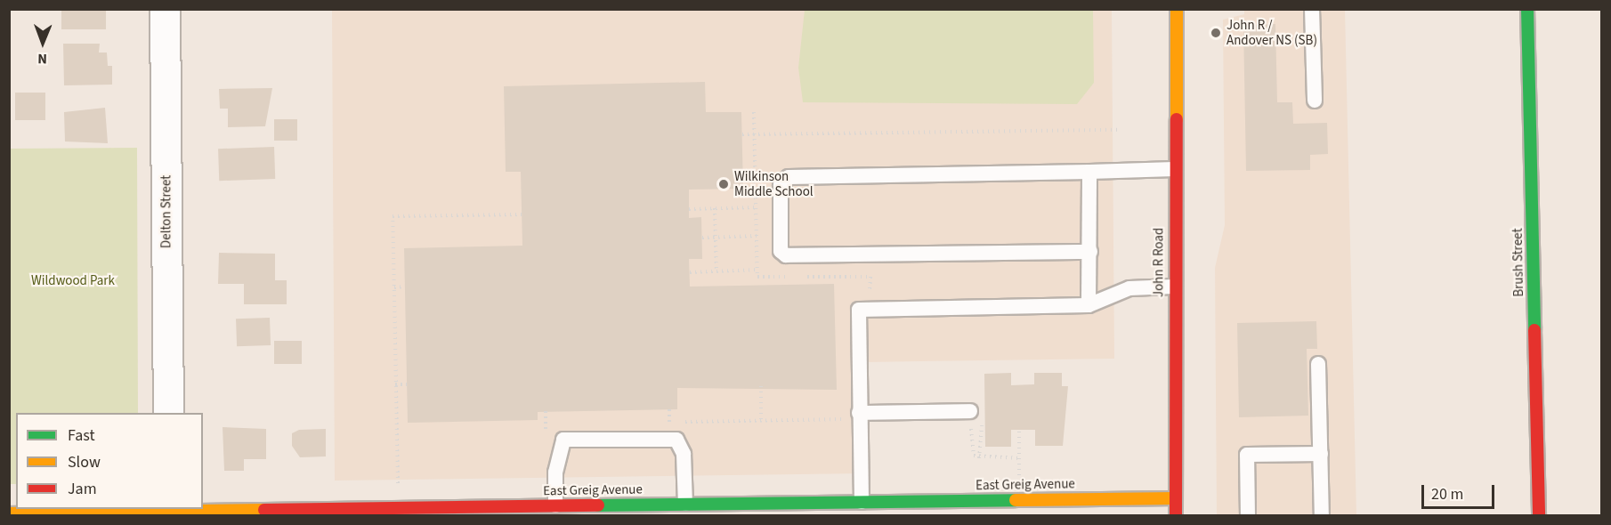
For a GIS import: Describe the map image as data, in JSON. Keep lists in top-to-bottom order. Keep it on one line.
{"streets":{"street":["Delton Street","John R Road","Brush Street","East Greig Avenue"]},"crossings":[["John R Road","East Greig Avenue"]],"parks":["Wildwood Park"],"places":["John R / Andover NS (SB)","Wilkinson Middle School"],"legend":["Fast","Slow","Jam"],"scale_bar":"20 m","north":"bottom"}
